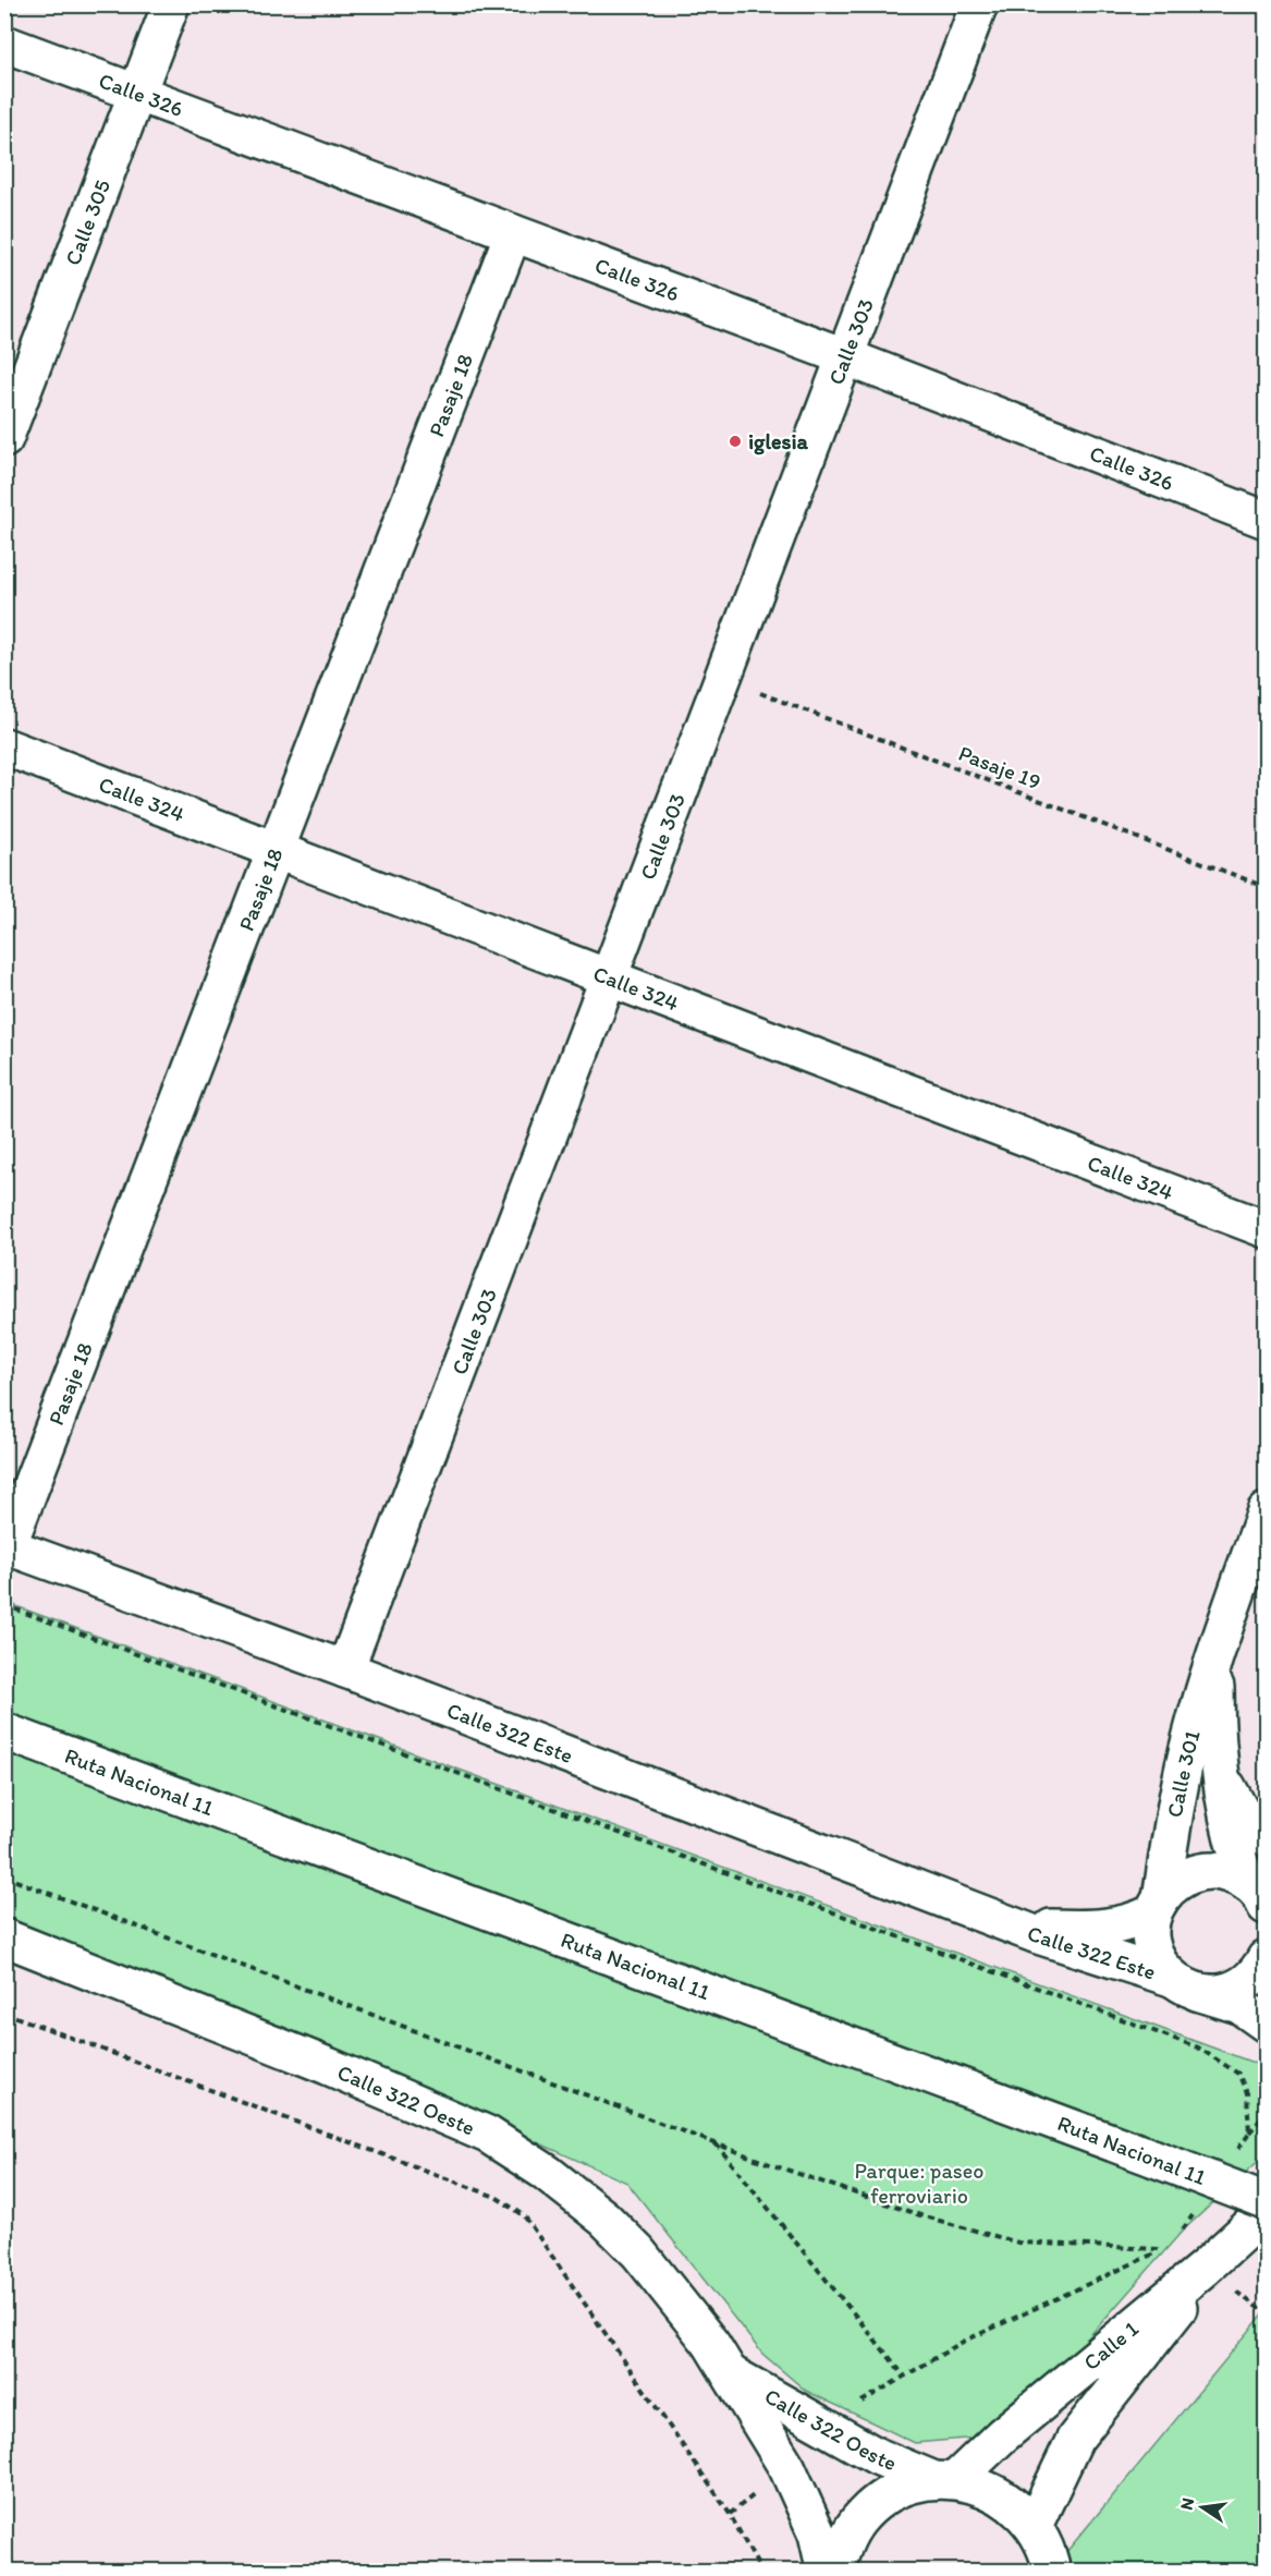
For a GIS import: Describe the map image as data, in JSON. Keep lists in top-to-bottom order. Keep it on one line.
{"streets":{"main road":["Calle 326","Calle 305","Calle 303","Pasaje 18","Calle 324","Calle 322 Este","Calle 301","Ruta Nacional 11","Calle 322 Oeste","Calle 1"],"path":["Pasaje 19"]},"crossings":[["Calle 326","Calle 305"],["Calle 326","Calle 303"],["Calle 326","Pasaje 18"],["Calle 303","Pasaje 19"],["Calle 303","Calle 324"],["Calle 303","Calle 322 Este"],["Pasaje 18","Calle 324"],["Pasaje 18","Calle 322 Este"],["Calle 322 Este","Calle 301"],["Calle 322 Oeste","Calle 1"]],"parks":["Parque: paseo ferroviario"],"places":["iglesia"],"north":"left"}
